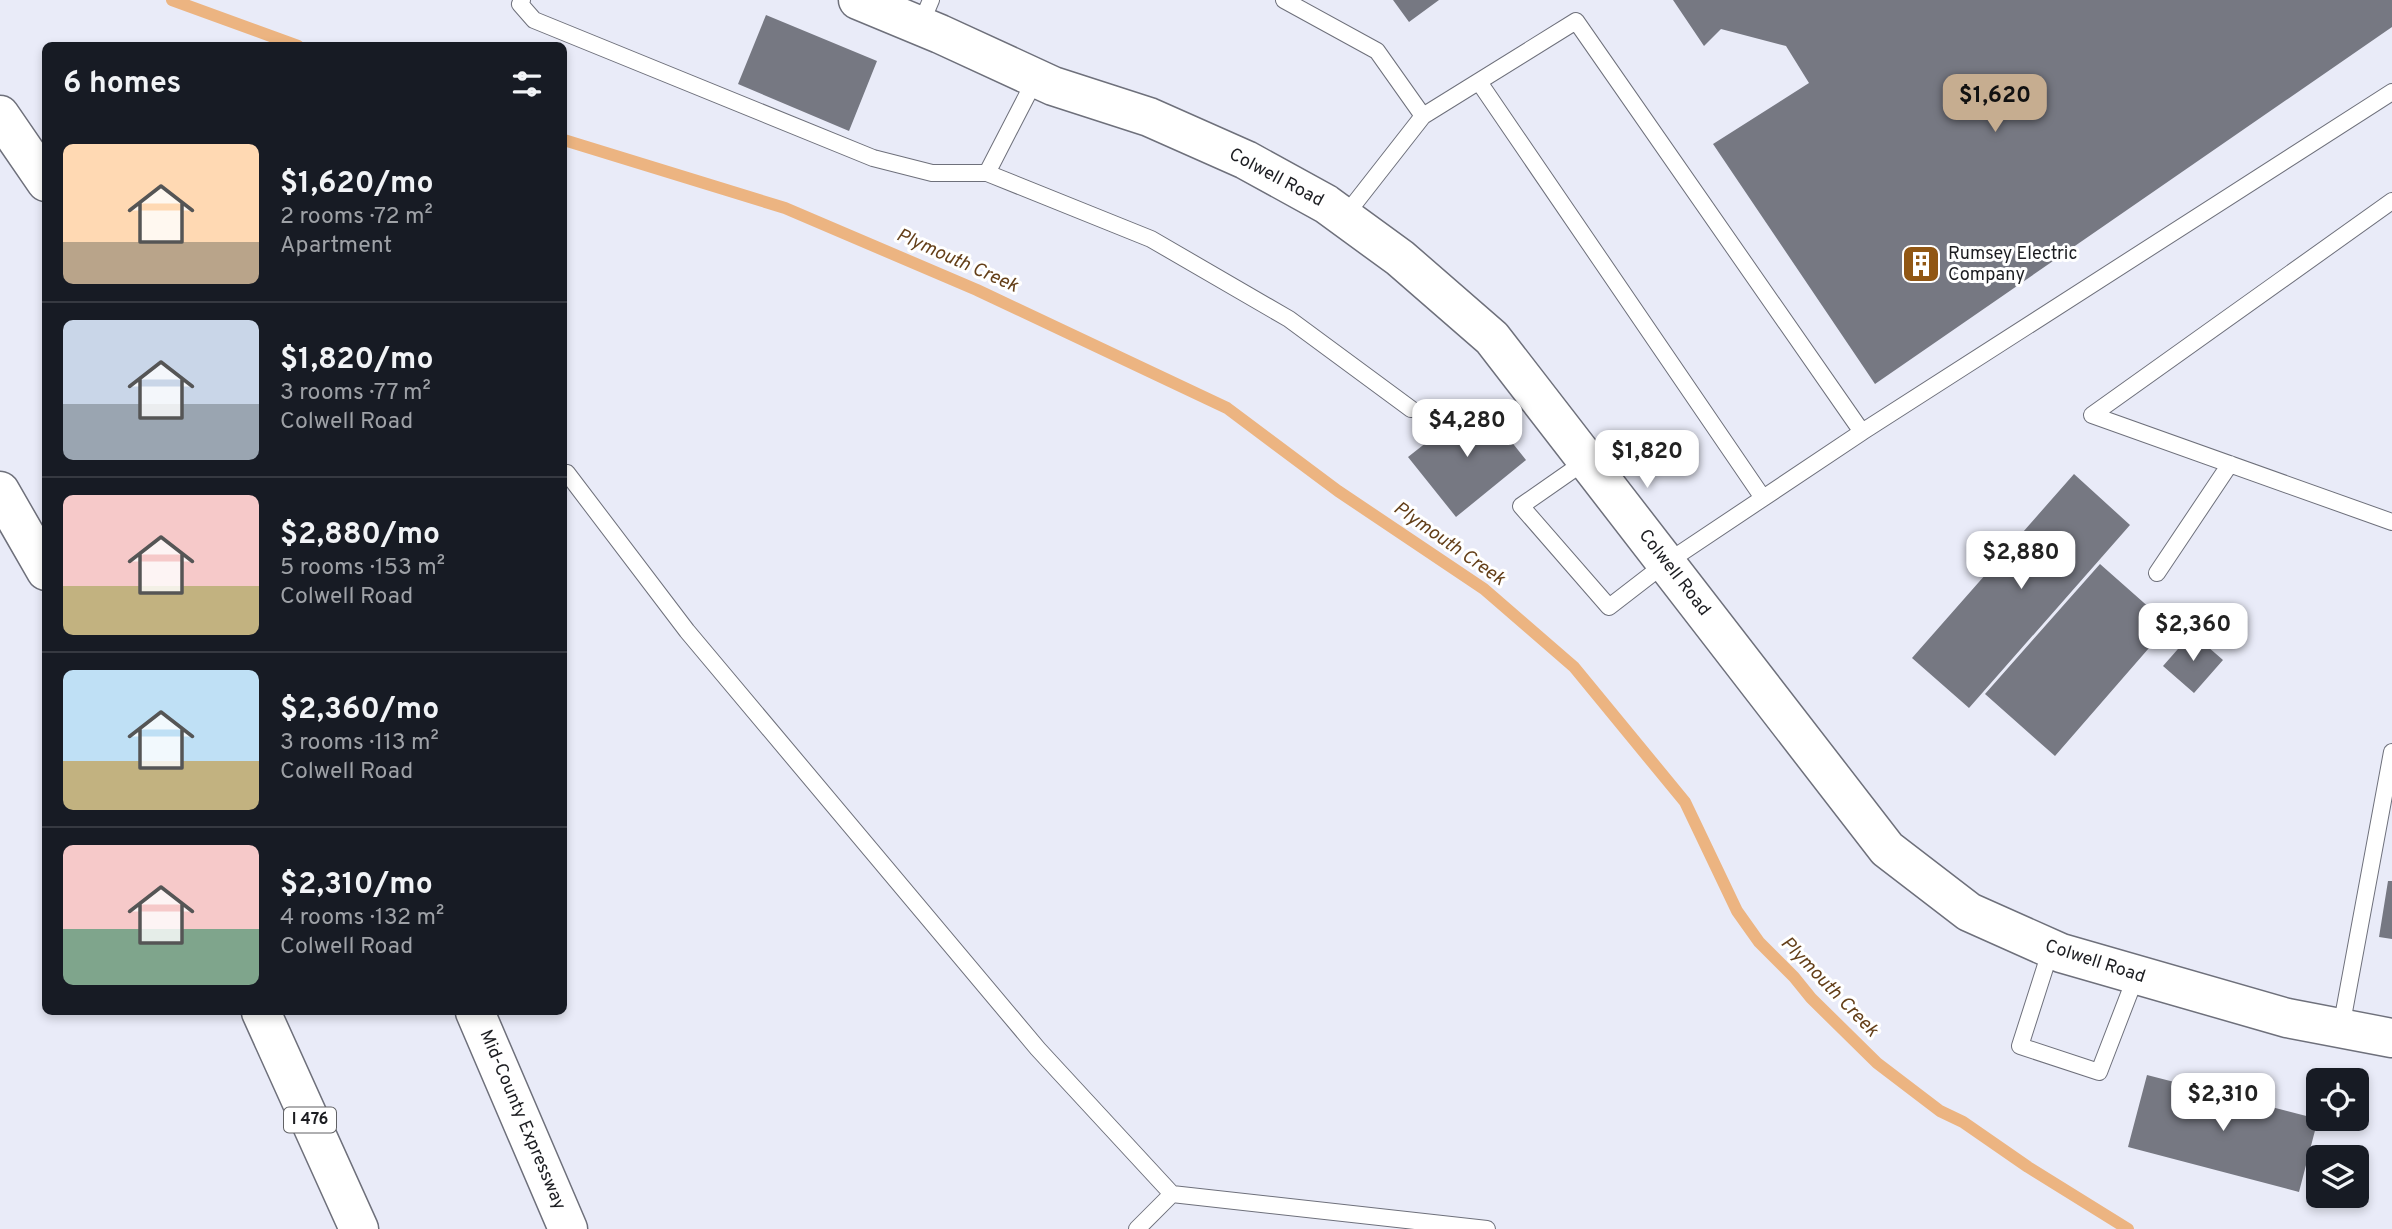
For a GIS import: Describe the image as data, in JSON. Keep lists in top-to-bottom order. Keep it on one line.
{"streets":{"main road":["Colwell Road","I 476","Mid-County Expressway"]},"water":["Plymouth Creek"],"places":{"building":["Rumsey Electric Company"]},"page":{"heading":"6 homes","price":["$1,620","$4,280","$1,820","$2,880","$2,360","$2,310"],"list":[{"name":"$1,620/mo","note":"2 rooms · 72 m² · Apartment"},{"name":"$1,820/mo","note":"3 rooms · 77 m² · Colwell Road"},{"name":"$2,880/mo","note":"5 rooms · 153 m² · Colwell Road"},{"name":"$2,360/mo","note":"3 rooms · 113 m² · Colwell Road"},{"name":"$2,310/mo","note":"4 rooms · 132 m² · Colwell Road"}]}}
